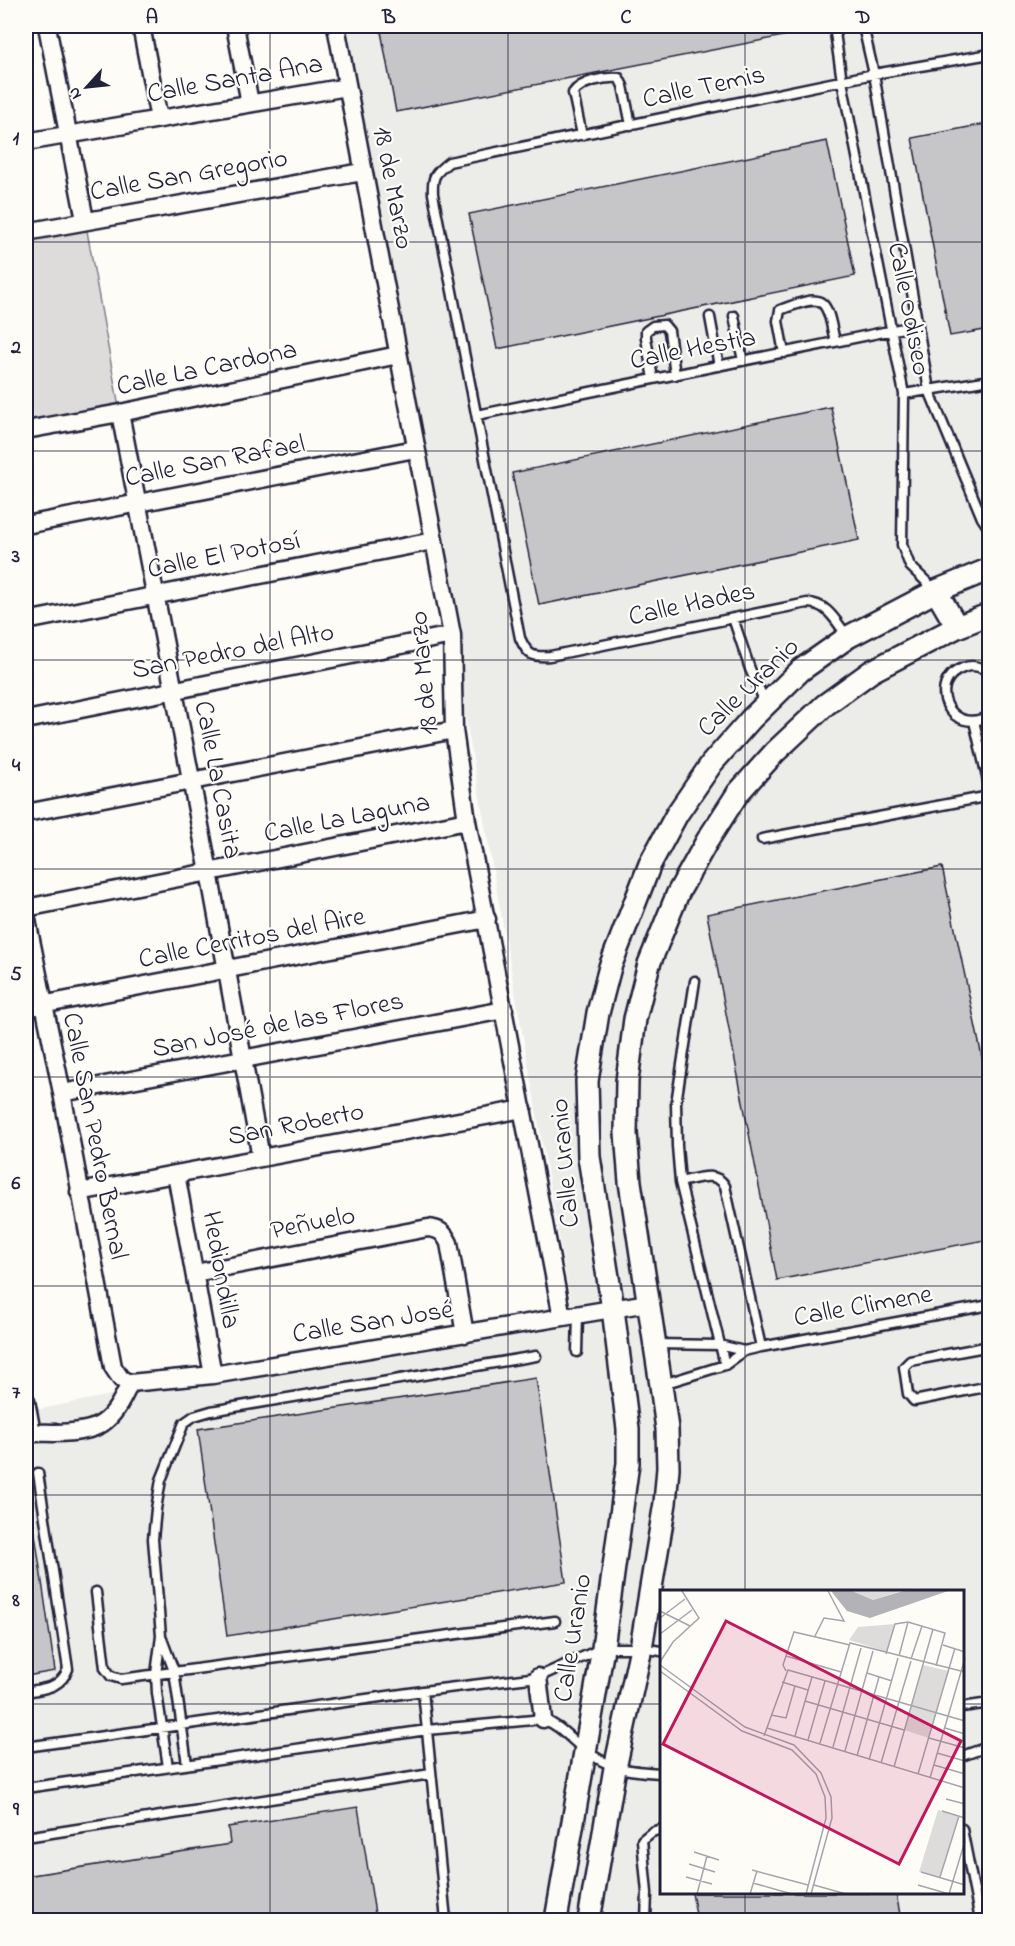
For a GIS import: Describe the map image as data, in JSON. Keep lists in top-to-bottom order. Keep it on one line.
{"streets":{"street":["Calle Santa Ana","Calle San Gregorio","18 de Marzo","Calle La Cardona","Calle San Rafael","Calle El Potosí","San Pedro del Alto","Calle Uranio","Calle La Casita","Calle La Laguna","Calle Cerritos del Aire","San José de las Flores","San Roberto","Calle San Pedro Bernal","Peñuelo","Hediondilla","Calle San José"],"lane":["Calle Temis","Calle Odiseo","Calle Hestia","Calle Hades","Calle Climene"]},"crossings":[["Calle Santa Ana","18 de Marzo"],["Calle Temis","Calle Odiseo"],["Calle Temis","Calle Hestia"],["Calle Temis","Calle Hades"],["Calle San Gregorio","18 de Marzo"],["18 de Marzo","Calle La Cardona"],["18 de Marzo","Calle San Rafael"],["18 de Marzo","Calle El Potosí"],["18 de Marzo","San Pedro del Alto"],["18 de Marzo","Calle La Laguna"],["18 de Marzo","Calle Cerritos del Aire"],["18 de Marzo","San José de las Flores"],["18 de Marzo","San Roberto"],["18 de Marzo","Calle San José"],["Calle Odiseo","Calle Hestia"],["Calle Odiseo","Calle Uranio"],["Calle Hestia","Calle Hades"],["Calle La Cardona","Calle La Casita"],["Calle San Rafael","Calle La Casita"],["Calle El Potosí","Calle La Casita"],["Calle Hades","Calle Uranio"],["San Pedro del Alto","Calle La Casita"],["Calle Uranio","Calle San José"],["Calle La Casita","Calle La Laguna"],["Calle La Casita","Calle Cerritos del Aire"],["Calle La Casita","San José de las Flores"],["Calle La Casita","San Roberto"],["Calle Cerritos del Aire","Calle San Pedro Bernal"],["San José de las Flores","Calle San Pedro Bernal"],["San Roberto","Calle San Pedro Bernal"],["San Roberto","Hediondilla"],["Calle San Pedro Bernal","Calle San José"],["Peñuelo","Hediondilla"],["Peñuelo","Calle San José"],["Hediondilla","Calle San José"]],"north":"bottom left","grid":{"columns":["A","B","C","D"],"rows":["1","2","3","4","5","6","7","8","9"]}}
